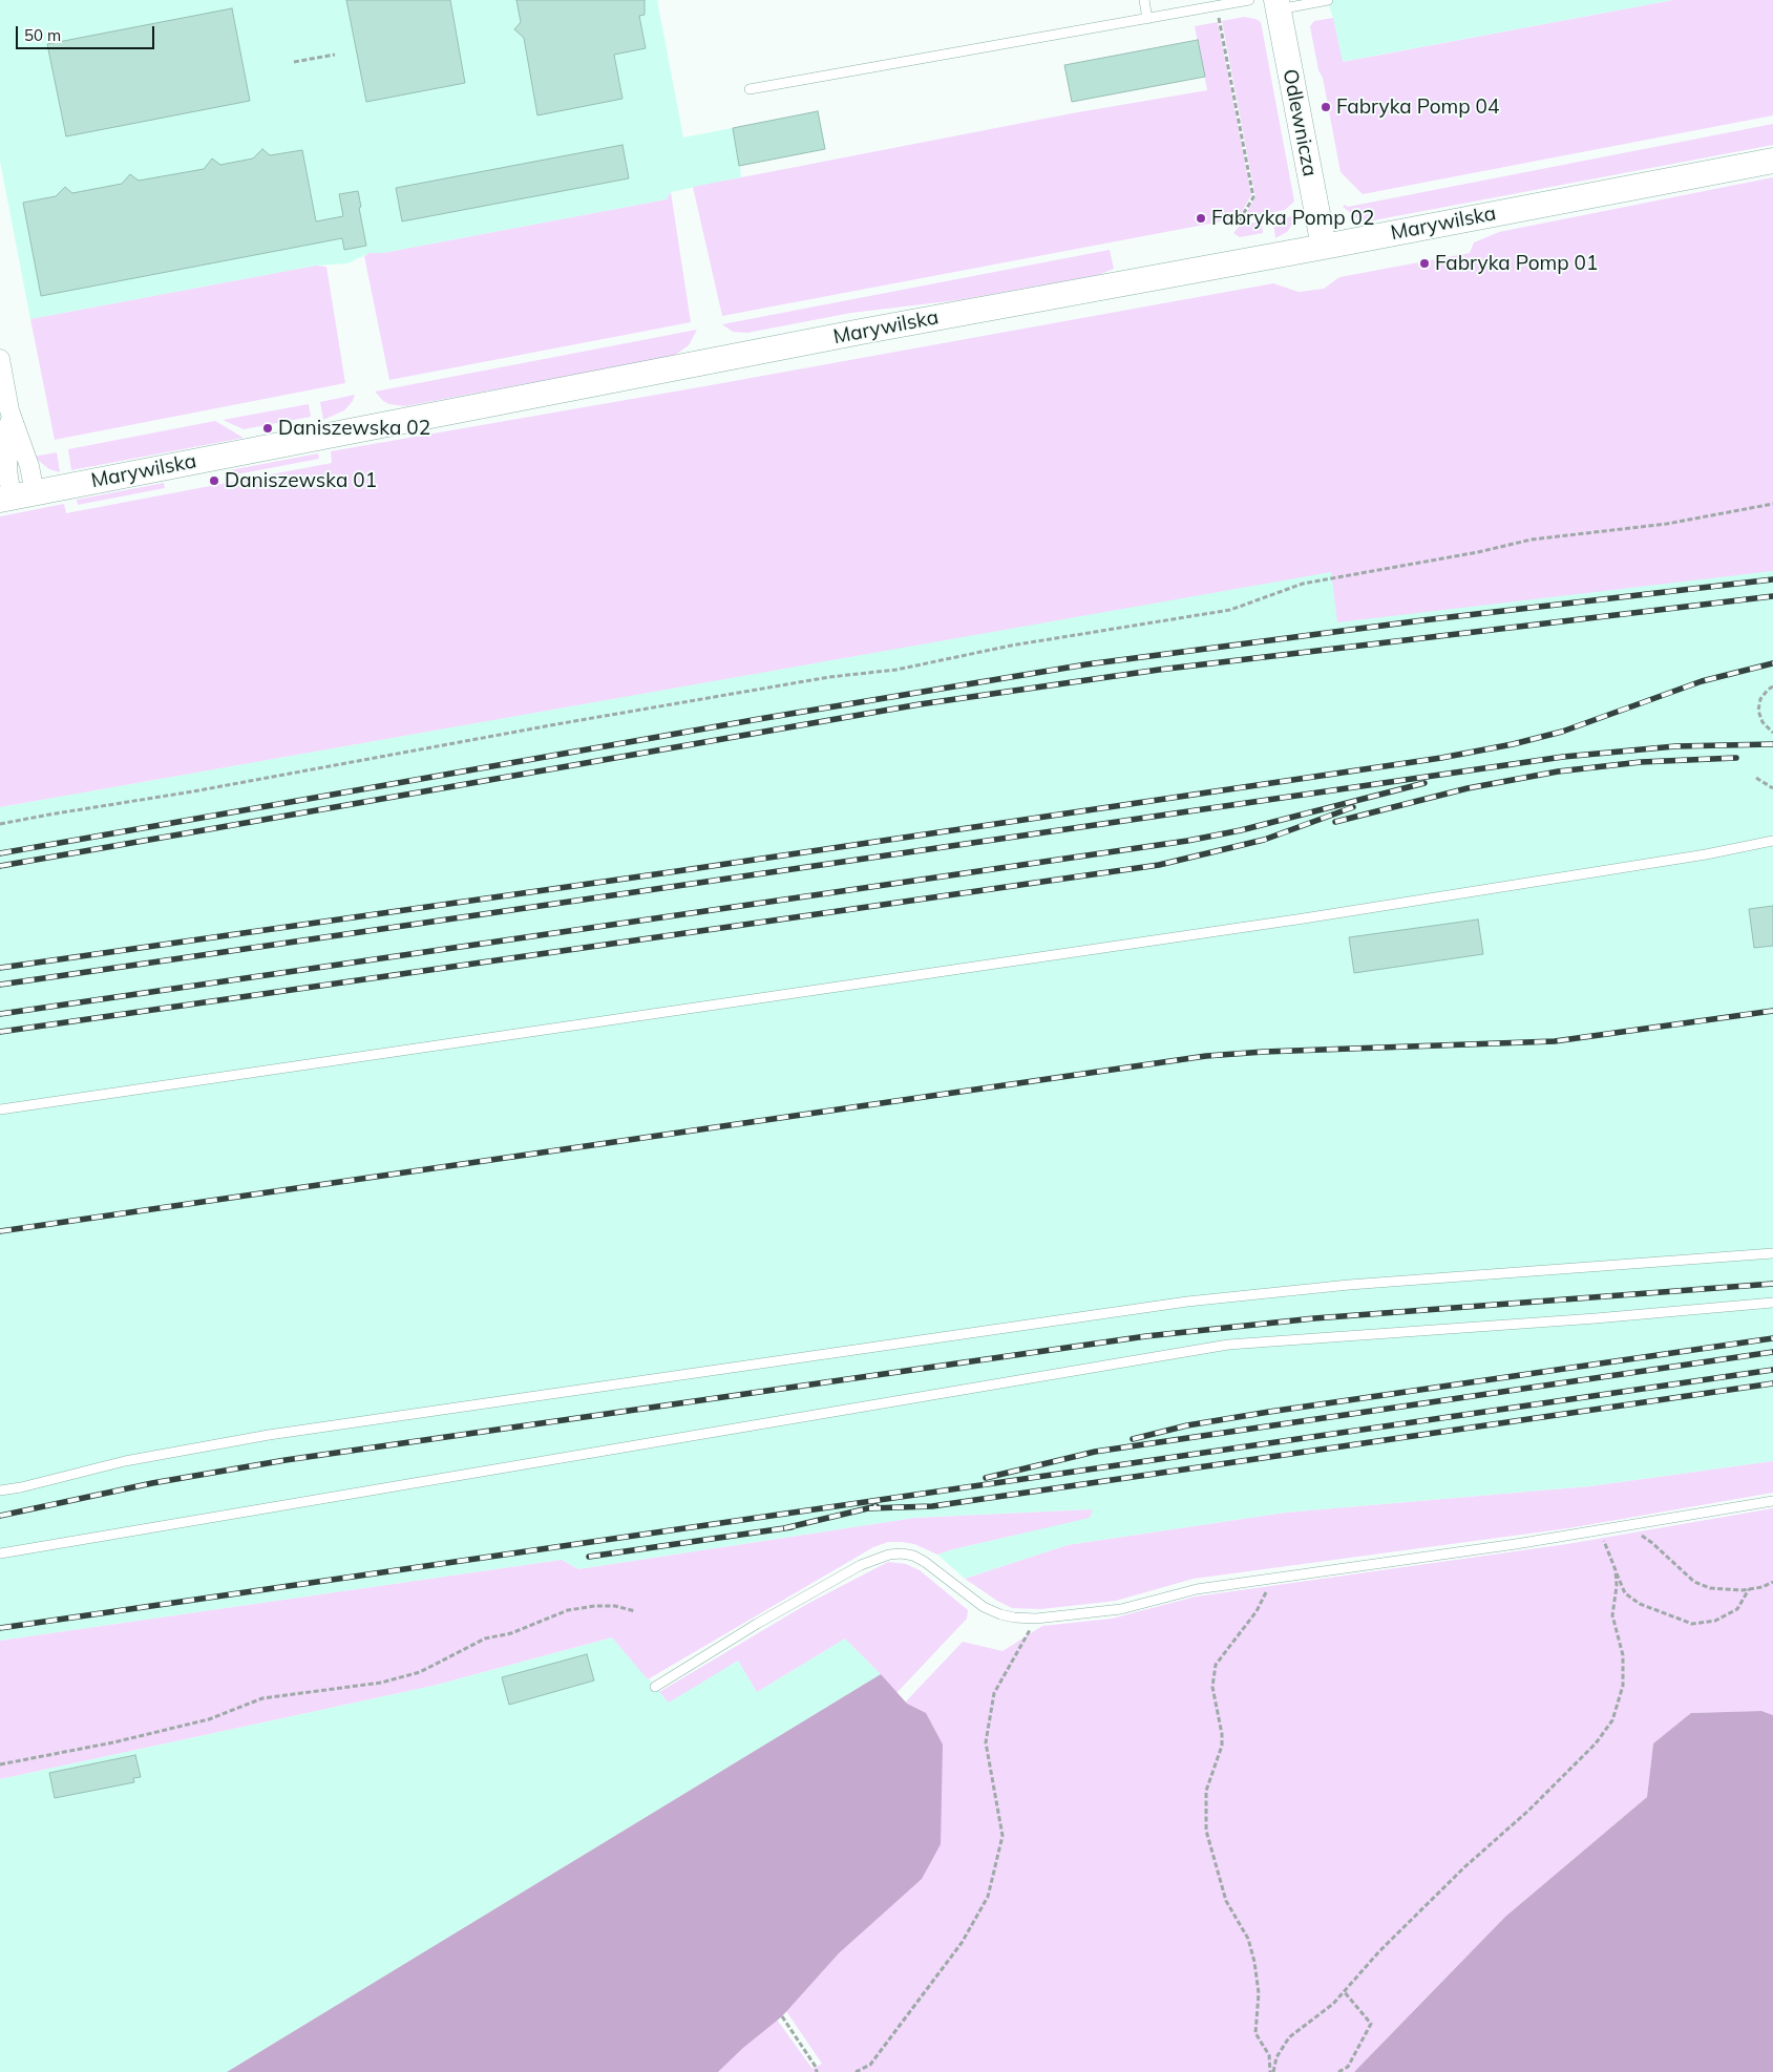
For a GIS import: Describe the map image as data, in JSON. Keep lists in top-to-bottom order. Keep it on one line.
{"streets":{"main road":["Odlewnicza","Marywilska"]},"crossings":[["Odlewnicza","Marywilska"]],"places":["Fabryka Pomp 04","Fabryka Pomp 02","Fabryka Pomp 01","Daniszewska 02","Daniszewska 01"],"scale_bar":"50 m"}
